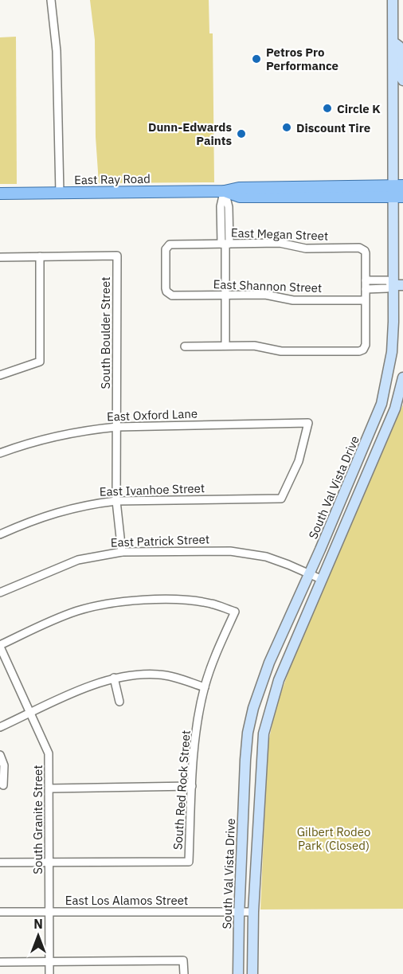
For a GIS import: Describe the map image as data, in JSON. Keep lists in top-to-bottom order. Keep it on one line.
{"streets":{"main road":["East Ray Road","South Val Vista Drive"],"street":["East Megan Street","East Shannon Street","South Boulder Street","East Oxford Lane","East Ivanhoe Street","East Patrick Street","South Red Rock Street","South Granite Street","East Los Alamos Street"]},"crossings":[["East Ray Road","South Val Vista Drive"],["East Megan Street","East Shannon Street"],["South Boulder Street","East Oxford Lane"],["South Boulder Street","East Ivanhoe Street"],["South Boulder Street","East Patrick Street"],["East Oxford Lane","East Ivanhoe Street"],["South Val Vista Drive","East Patrick Street"],["South Val Vista Drive","East Los Alamos Street"],["South Red Rock Street","South Granite Street"],["South Granite Street","East Los Alamos Street"]],"parks":["Gilbert Rodeo Park (Closed)"],"places":["Petros Pro Performance","Circle K","Discount Tire","Dunn-Edwards Paints"],"north":"top"}
